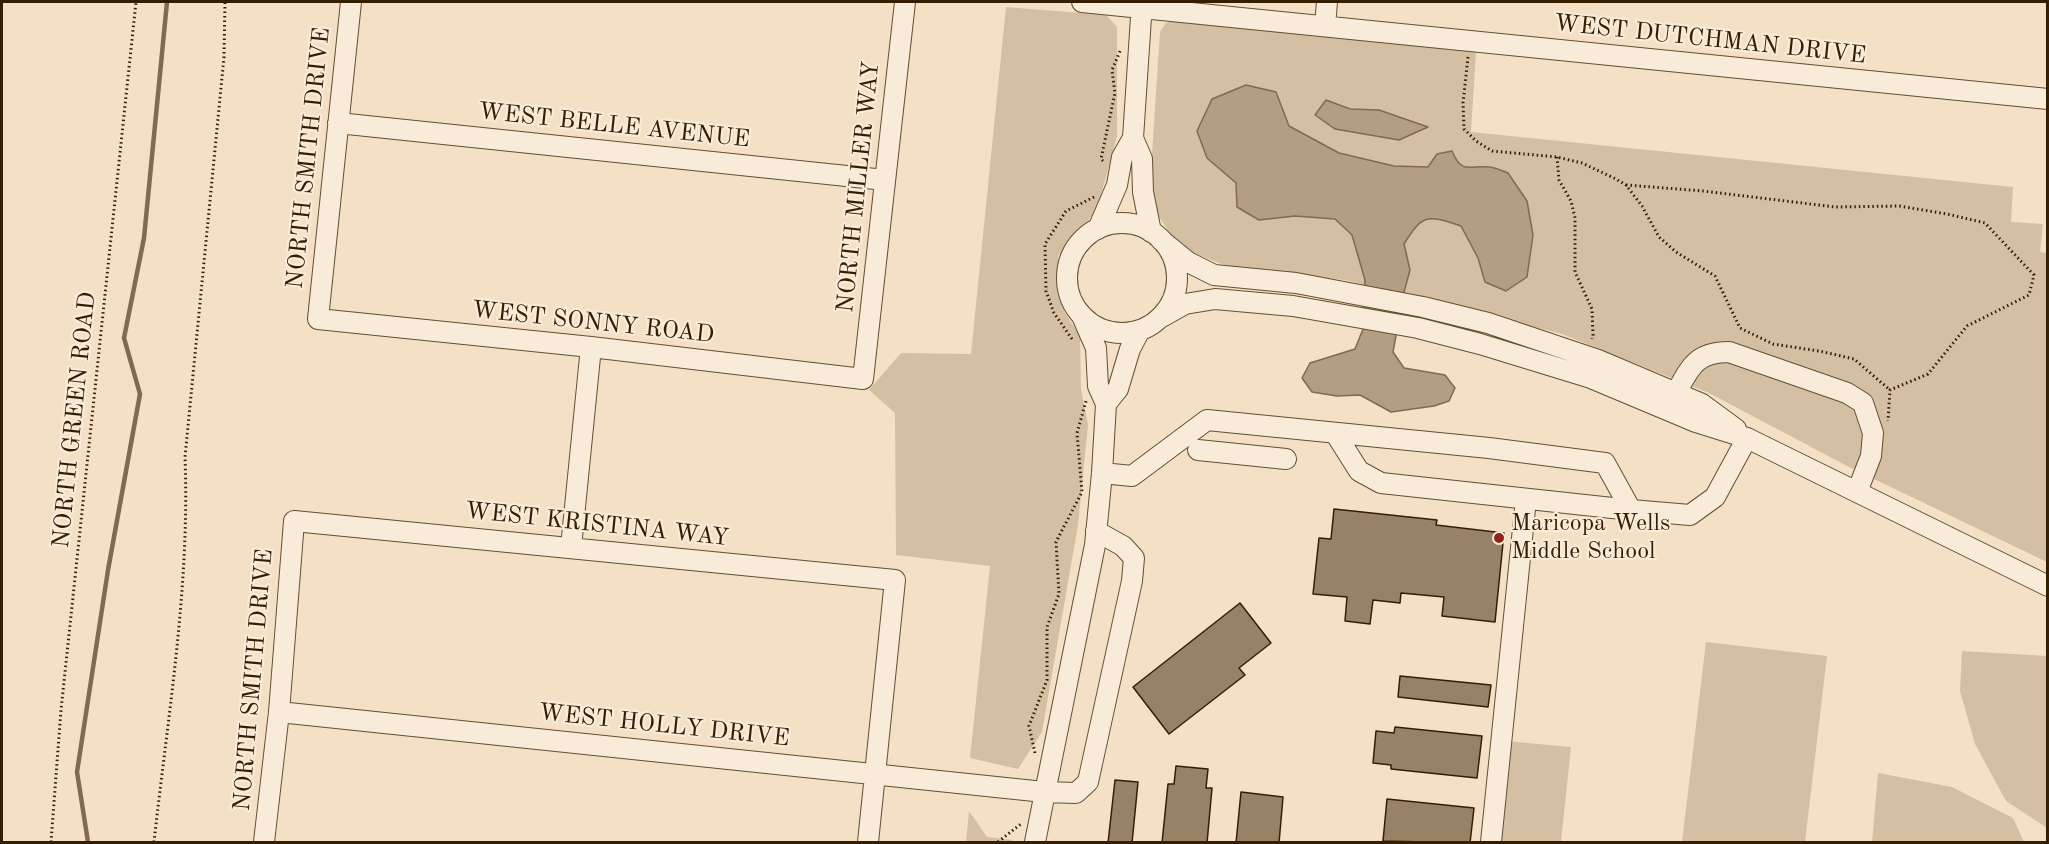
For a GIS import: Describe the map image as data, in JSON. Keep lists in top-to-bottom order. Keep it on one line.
{"streets":{"street":["WEST DUTCHMAN DRIVE","WEST BELLE AVENUE","NORTH SMITH DRIVE","NORTH MILLER WAY","WEST SONNY ROAD","WEST KRISTINA WAY","WEST HOLLY DRIVE"],"path":["NORTH GREEN ROAD"]},"crossings":[["WEST BELLE AVENUE","NORTH SMITH DRIVE"],["WEST BELLE AVENUE","NORTH MILLER WAY"],["NORTH SMITH DRIVE","WEST SONNY ROAD"],["NORTH SMITH DRIVE","WEST KRISTINA WAY"],["NORTH SMITH DRIVE","WEST HOLLY DRIVE"],["NORTH MILLER WAY","WEST SONNY ROAD"],["WEST KRISTINA WAY","WEST HOLLY DRIVE"]],"places":["Maricopa Wells Middle School"]}
